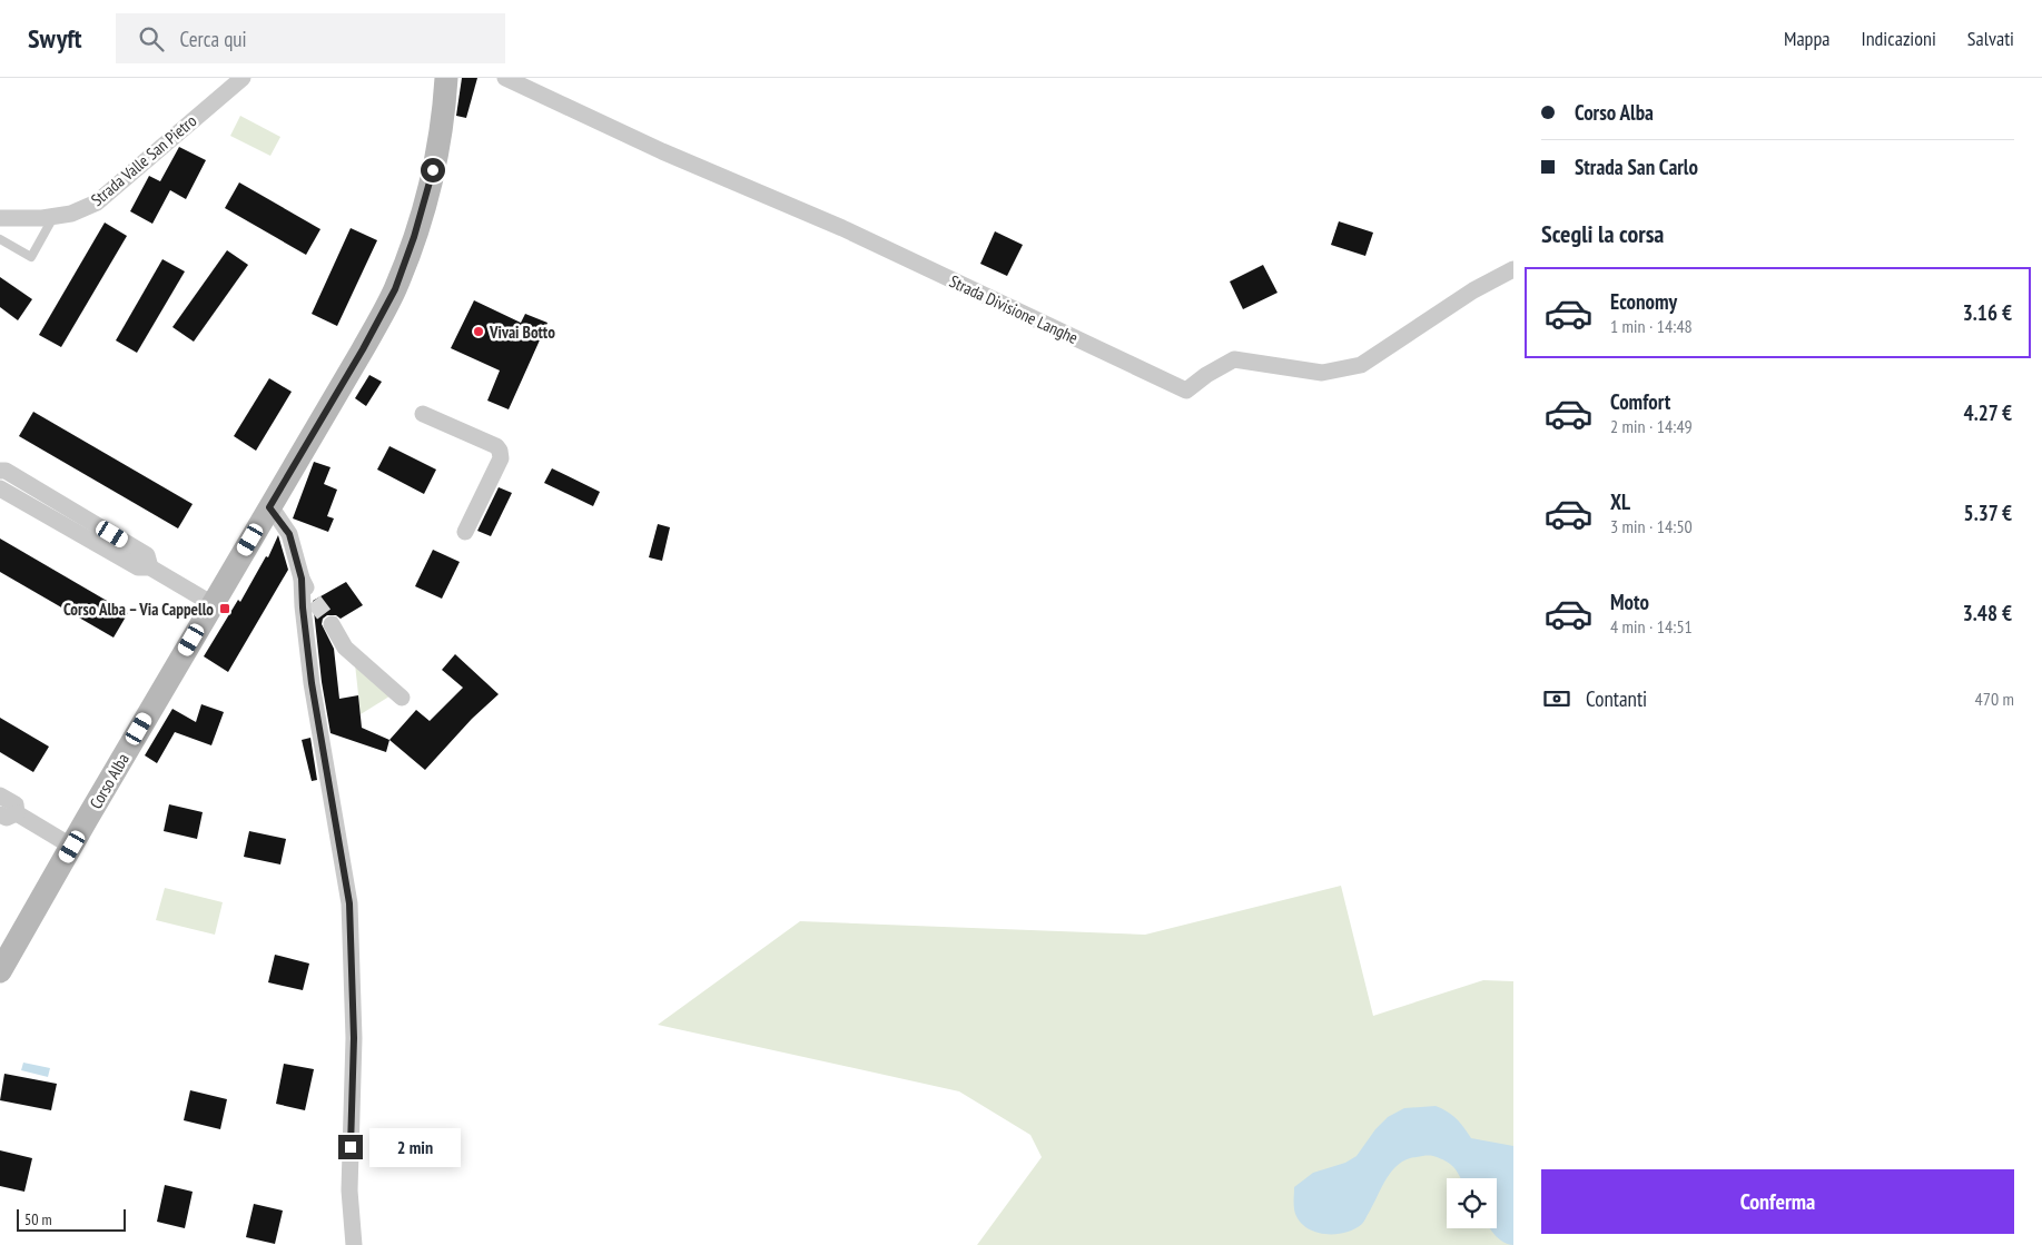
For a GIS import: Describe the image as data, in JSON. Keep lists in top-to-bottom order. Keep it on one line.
{"streets":{"street":["Strada Valle San Pietro","Strada Divisione Langhe","Corso Alba"]},"places":{"other":["Vivai Botto"],"transit":["Corso Alba – Via Cappello"]},"scale_bar":"50 m","page":{"header":"Swyft","search":"Cerca qui","nav":["Mappa","Indicazioni","Salvati"],"banner":["Corso Alba","Strada San Carlo"],"heading":"Scegli la corsa","list":[{"name":"Economy","note":"1 min · 14:48","value":"3.16 €"},{"name":"Comfort","note":"2 min · 14:49","value":"4.27 €"},{"name":"XL","note":"3 min · 14:50","value":"5.37 €"},{"name":"Moto","note":"4 min · 14:51","value":"3.48 €"}],"pay":["Contanti","470 m"],"bubble":"2 min","buttons":"Conferma","scale":"50 m"}}
